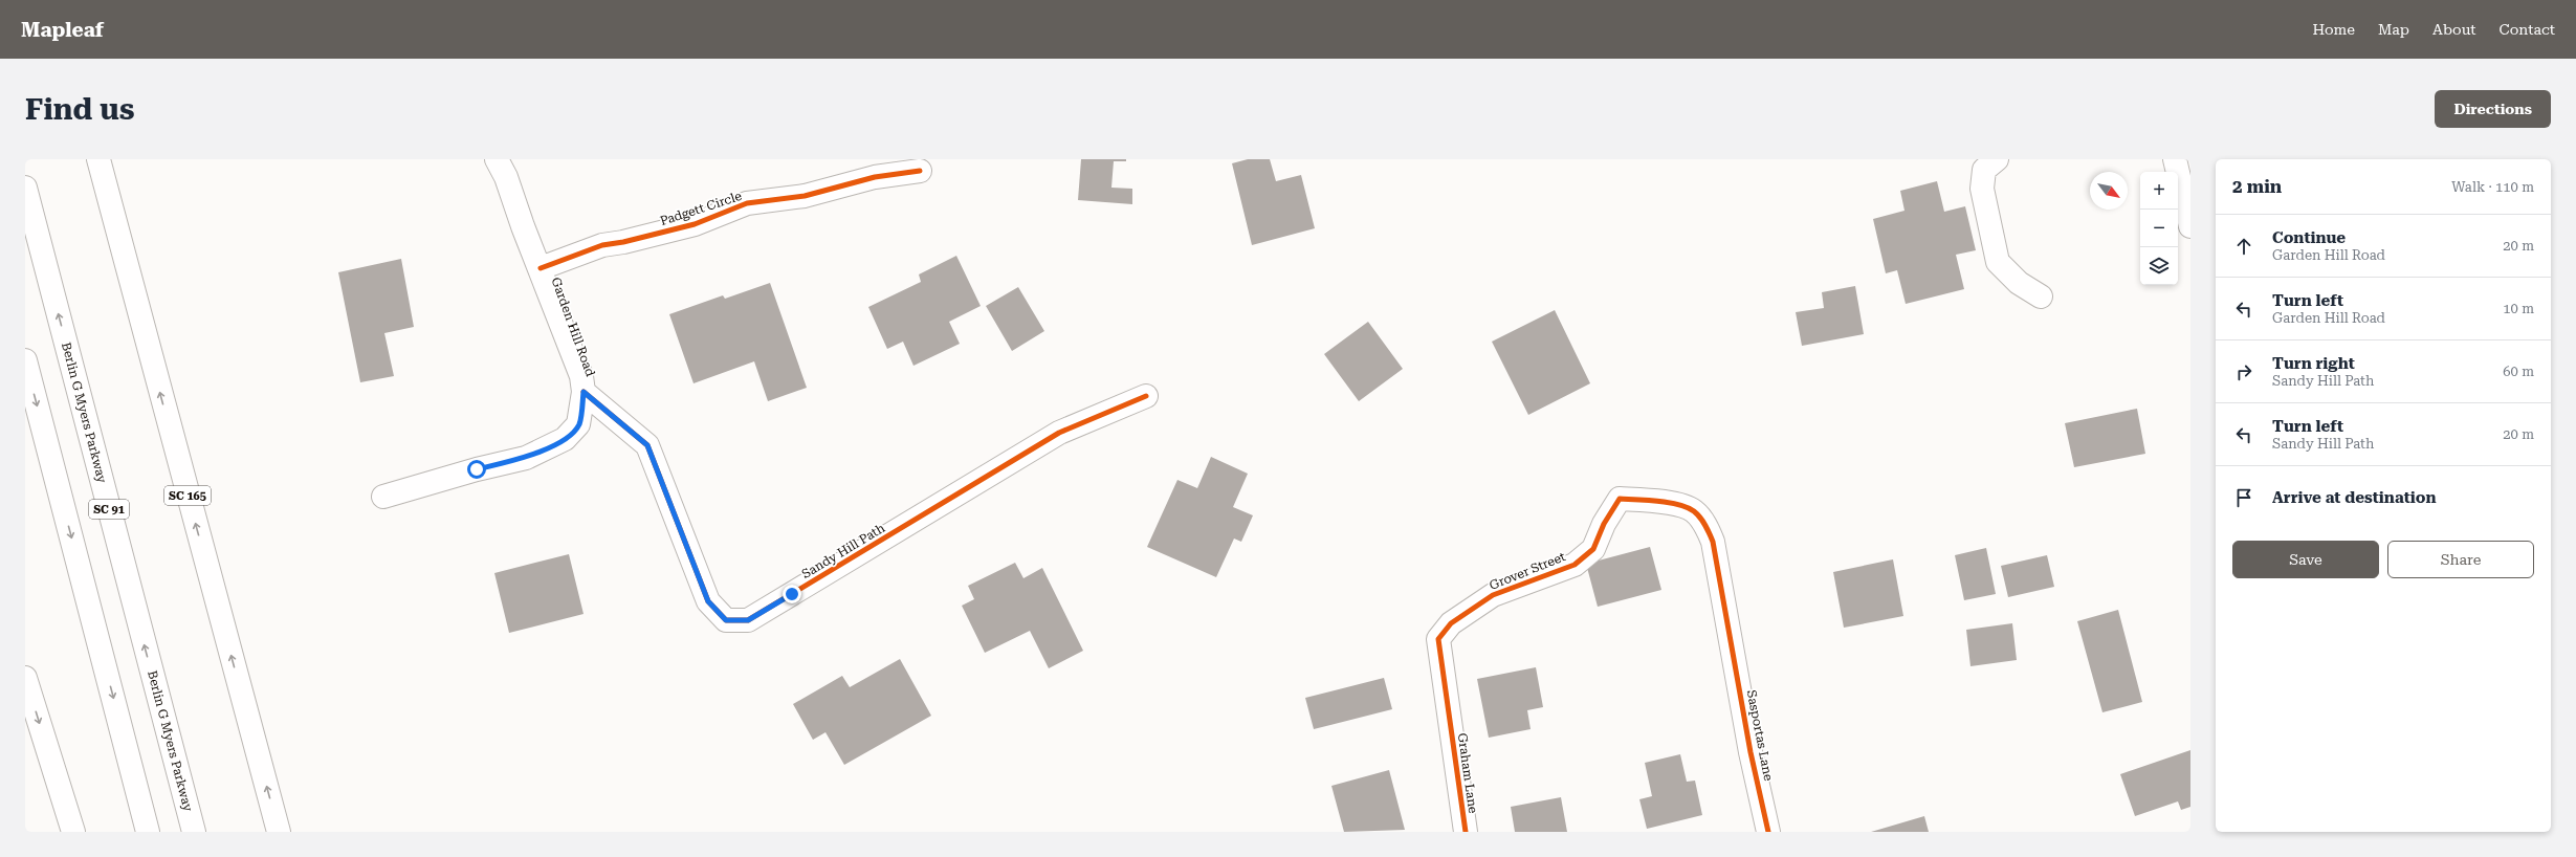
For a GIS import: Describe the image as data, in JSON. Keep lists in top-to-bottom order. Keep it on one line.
{"streets":{"street":["Padgett Circle","Garden Hill Road","Berlin G Myers Parkway","SC 165","SC 91","Sandy Hill Path","Grover Street","Sasportas Lane","Graham Lane"]},"crossings":[["Padgett Circle","Garden Hill Road"],["Garden Hill Road","Sandy Hill Path"],["Grover Street","Sasportas Lane"],["Grover Street","Graham Lane"]],"north":"bottom right","page":{"header":"Mapleaf","nav":["Home","Map","About","Contact"],"buttons":["Directions",["Save","Share"]],"title":"Find us","heading":["2 min","Walk · 110 m"],"map_buttons":["+","−"],"list":[["Continue","Garden Hill Road","20 m"],["Turn left","Garden Hill Road","10 m"],["Turn right","Sandy Hill Path","60 m"],["Turn left","Sandy Hill Path","20 m"],"Arrive at destination"]}}
